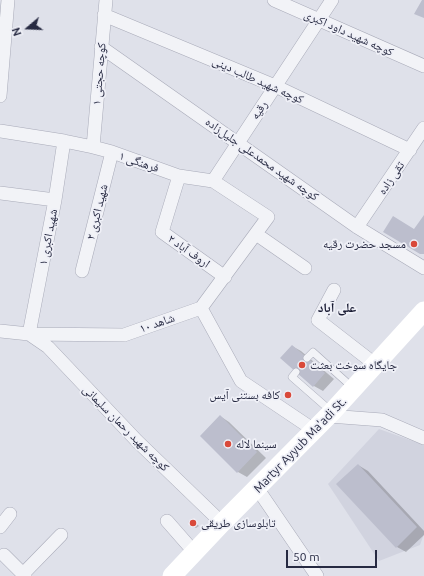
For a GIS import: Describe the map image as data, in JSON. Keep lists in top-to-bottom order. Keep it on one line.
{"streets":{"main road":["Martyr Ayyub Ma'adi St."],"street":["کوچه شهید داود اکبری","کوچه حجتی ۱","کوچه شهید طالب دینی","رقیه","کوچه شهید محمدعلی جلیل‌زاده","فرهنگی ۱","تقی زاده","شهید اکبری ۲","شهید اکبری ۱","اروف آباد ۲","شاهد ۱۰","کوچه شهید رحمان سلیمانی"]},"crossings":[["کوچه شهید داود اکبری","رقیه"],["کوچه حجتی ۱","کوچه شهید طالب دینی"],["کوچه حجتی ۱","کوچه شهید محمدعلی جلیل‌زاده"],["کوچه حجتی ۱","فرهنگی ۱"],["کوچه شهید طالب دینی","رقیه"],["کوچه شهید طالب دینی","تقی زاده"],["رقیه","کوچه شهید محمدعلی جلیل‌زاده"],["رقیه","فرهنگی ۱"],["کوچه شهید محمدعلی جلیل‌زاده","تقی زاده"],["فرهنگی ۱","شهید اکبری ۲"],["فرهنگی ۱","شهید اکبری ۱"],["فرهنگی ۱","اروف آباد ۲"],["شهید اکبری ۱","شاهد ۱۰"],["شهید اکبری ۱","کوچه شهید رحمان سلیمانی"],["شاهد ۱۰","کوچه شهید رحمان سلیمانی"],["کوچه شهید رحمان سلیمانی","Martyr Ayyub Ma'adi St."]],"districts":["علی آباد"],"places":["مسجد حضرت رقیه","جایگاه سوخت بعثت","کافه بستنی آیس","سینما لاله","تابلوسازی طریقی"],"scale_bar":"50 m","north":"left"}
